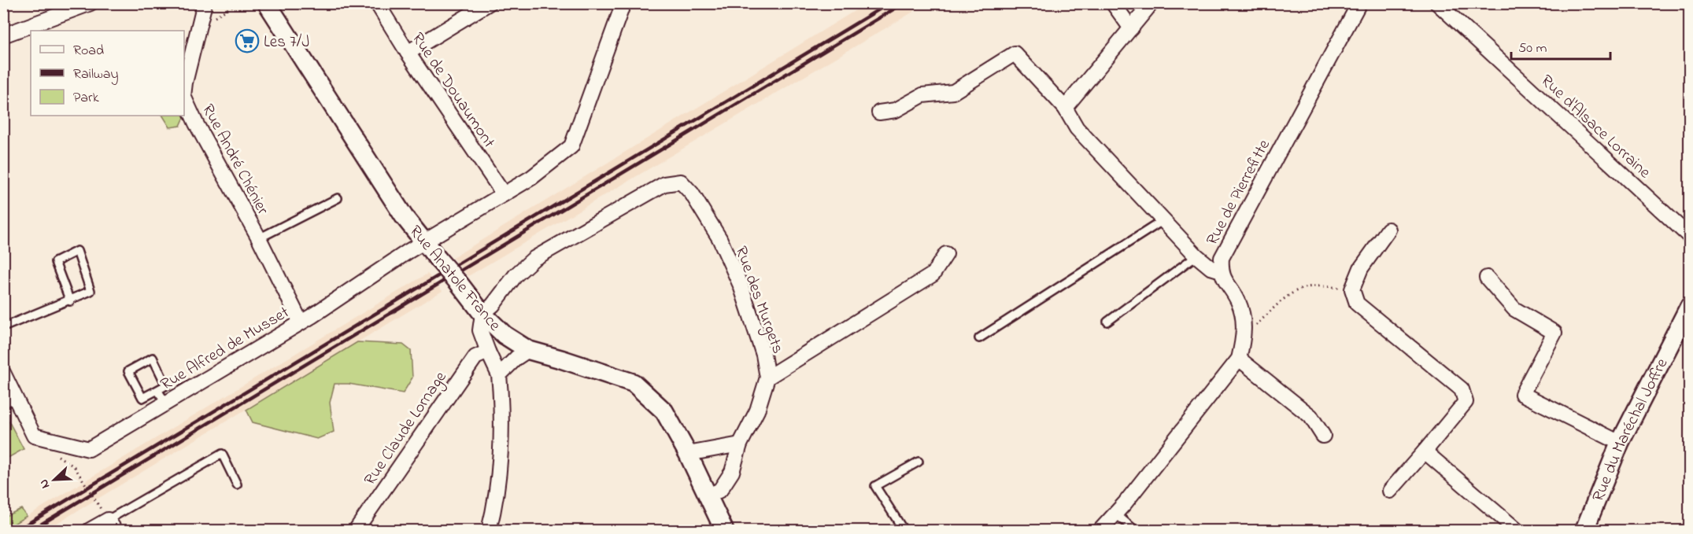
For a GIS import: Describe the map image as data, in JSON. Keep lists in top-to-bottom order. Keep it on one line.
{"streets":{"street":["Rue de Douaumont","Rue d'Alsace Lorraine","Rue André Chénier","Rue de Pierrefitte","Rue Anatole France","Rue des Murgets","Rue Alfred de Musset","Rue Claude Lornage","Rue du Maréchal Joffre"]},"crossings":[["Rue André Chénier","Rue Alfred de Musset"],["Rue Anatole France","Rue des Murgets"],["Rue Anatole France","Rue Alfred de Musset"]],"places":{"supermarket":["Les 7/J"]},"legend":["Road","Railway","Park"],"scale_bar":"50 m","north":"bottom left"}
